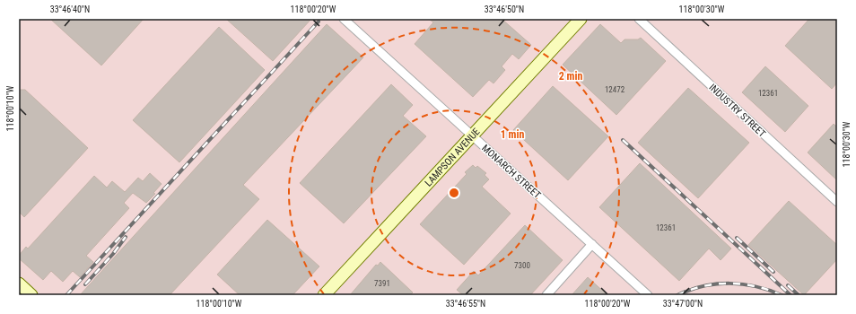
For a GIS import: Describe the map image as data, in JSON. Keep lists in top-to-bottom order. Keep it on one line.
{"streets":{"main road":["LAMPSON AVENUE"],"street":["INDUSTRY STREET","MONARCH STREET"]},"crossings":[["LAMPSON AVENUE","MONARCH STREET"]],"house_numbers":["12472","12361","12361","7300","7391"],"coordinates":["33°46'40\"N","118°00'20\"W","33°46'50\"N","118°00'30\"W","118°00'10\"W","33°46'55\"N","33°47'00\"N"],"rings":["2 min","1 min"]}
